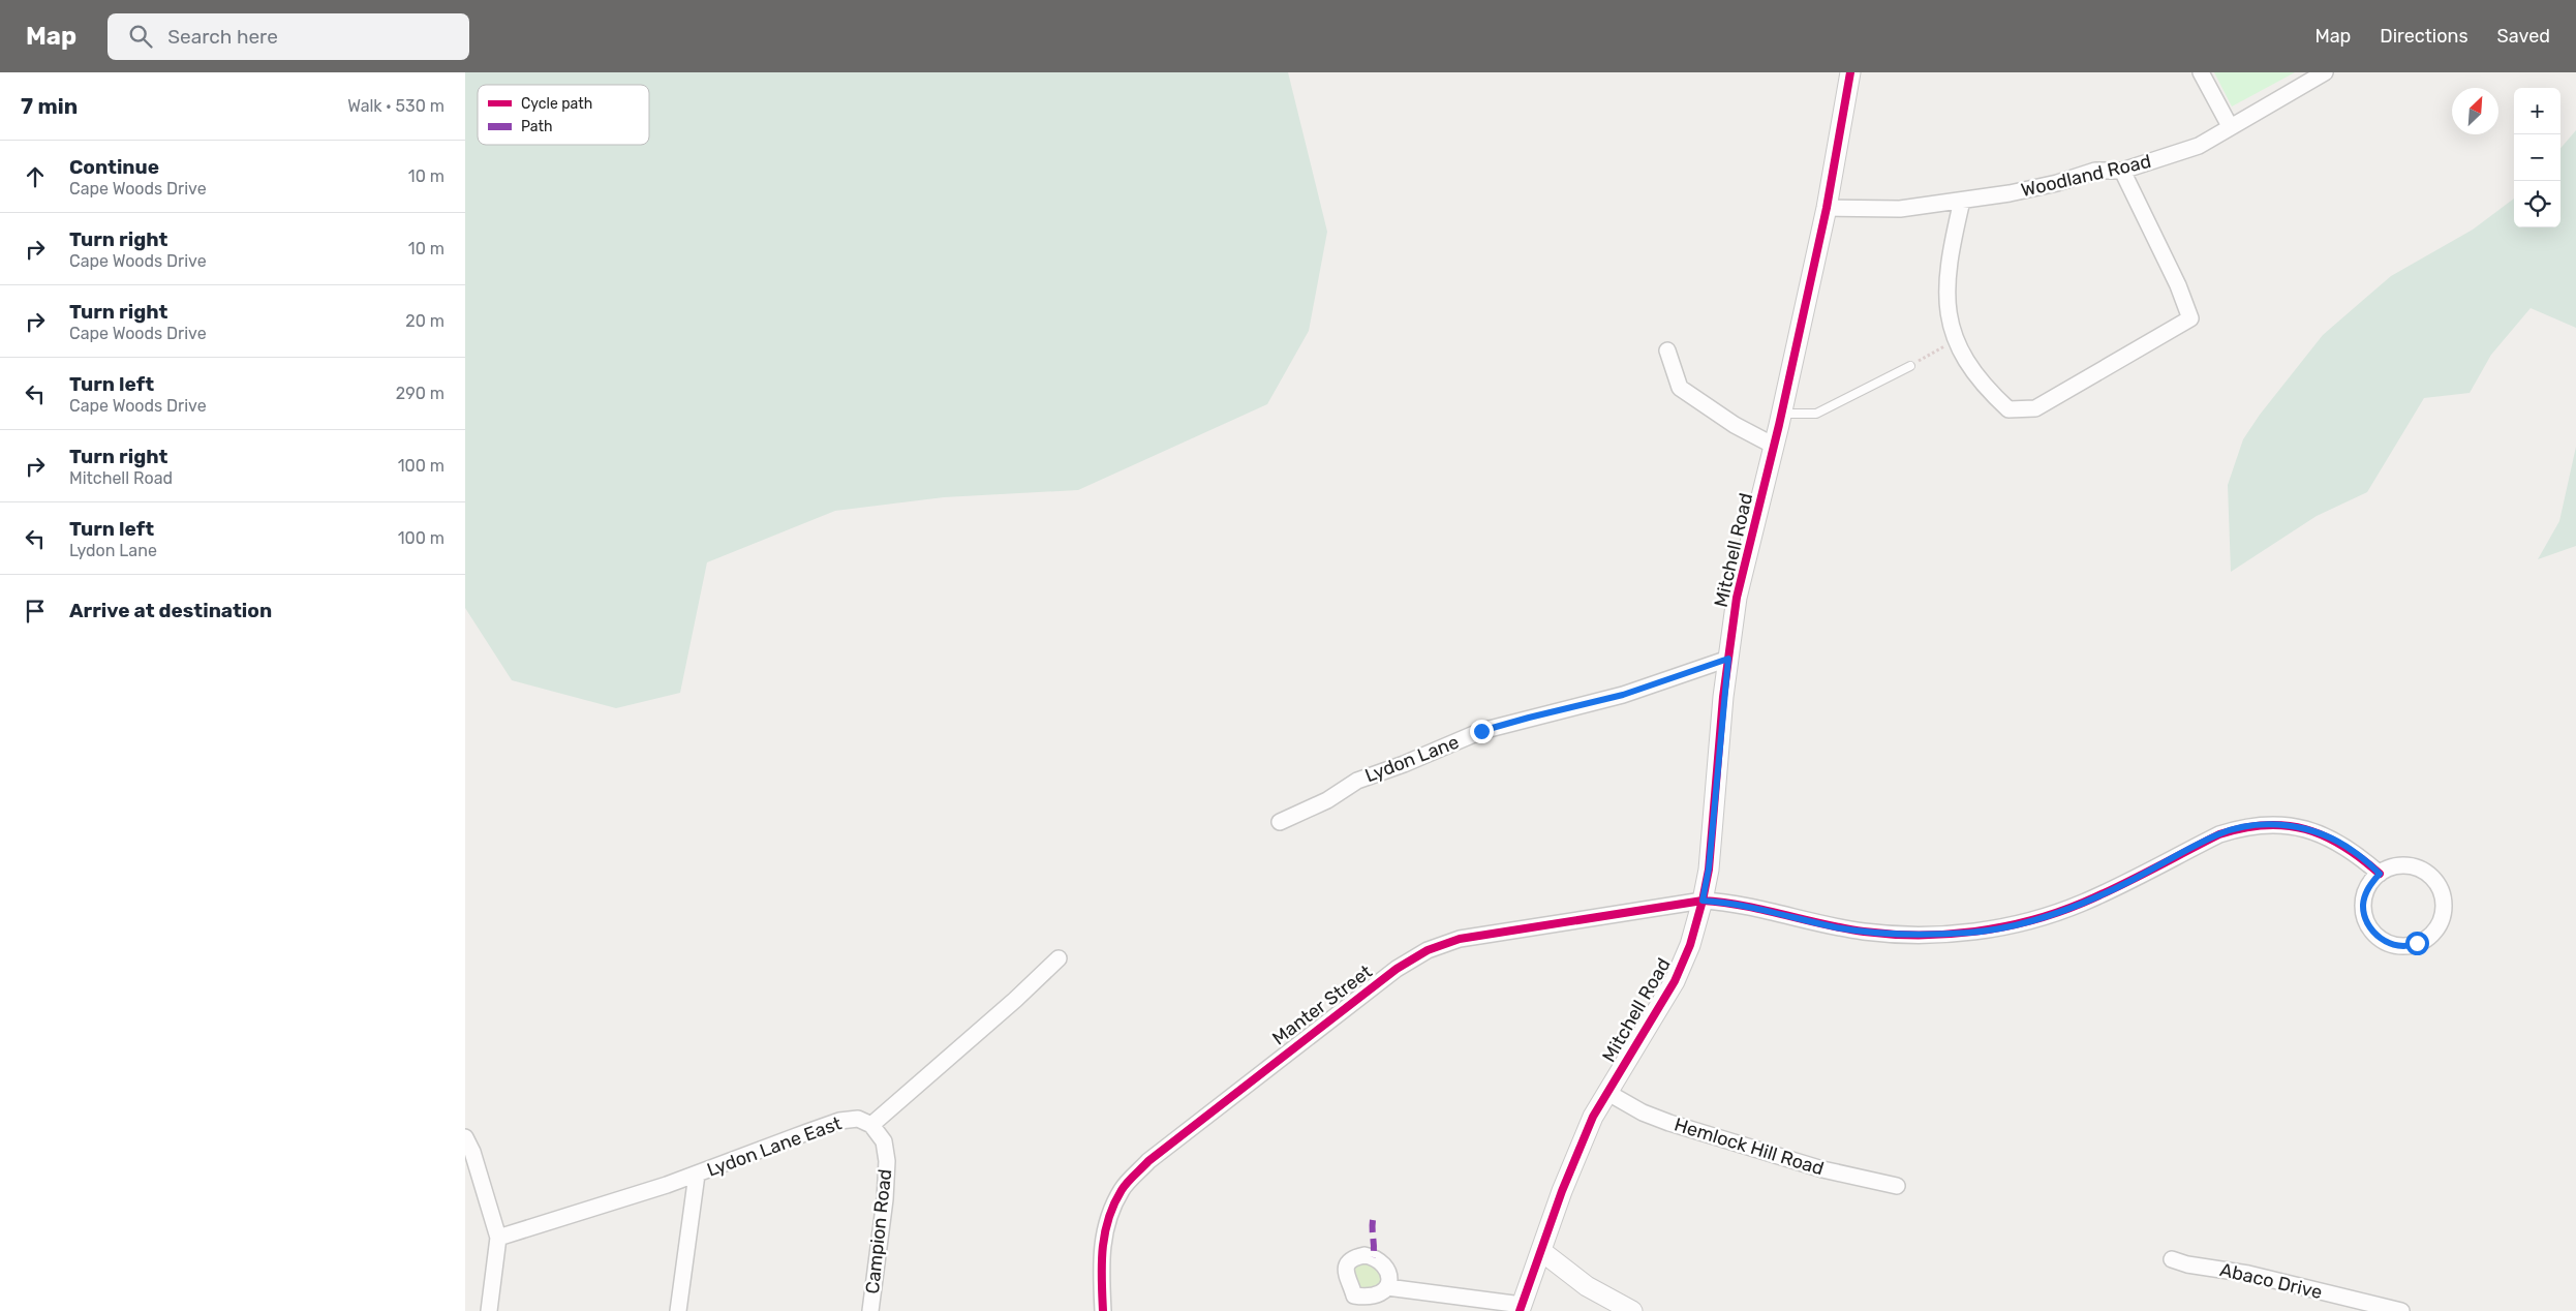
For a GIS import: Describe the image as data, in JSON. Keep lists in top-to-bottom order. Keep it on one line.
{"streets":{"street":["Woodland Road","Mitchell Road","Lydon Lane","Manter Street","Lydon Lane East","Hemlock Hill Road","Campion Road","Abaco Drive"]},"crossings":[["Woodland Road","Mitchell Road"],["Mitchell Road","Lydon Lane"],["Mitchell Road","Manter Street"],["Mitchell Road","Hemlock Hill Road"],["Lydon Lane East","Campion Road"]],"legend":["Cycle path","Path"],"north":"top right","page":{"header":"Map","search":"Search here","nav":["Map","Directions","Saved"],"heading":["7 min","Walk · 530 m"],"map_buttons":["+","−"],"list":[["Continue","Cape Woods Drive","10 m"],["Turn right","Cape Woods Drive","10 m"],["Turn right","Cape Woods Drive","20 m"],["Turn left","Cape Woods Drive","290 m"],["Turn right","Mitchell Road","100 m"],["Turn left","Lydon Lane","100 m"],"Arrive at destination"]}}
